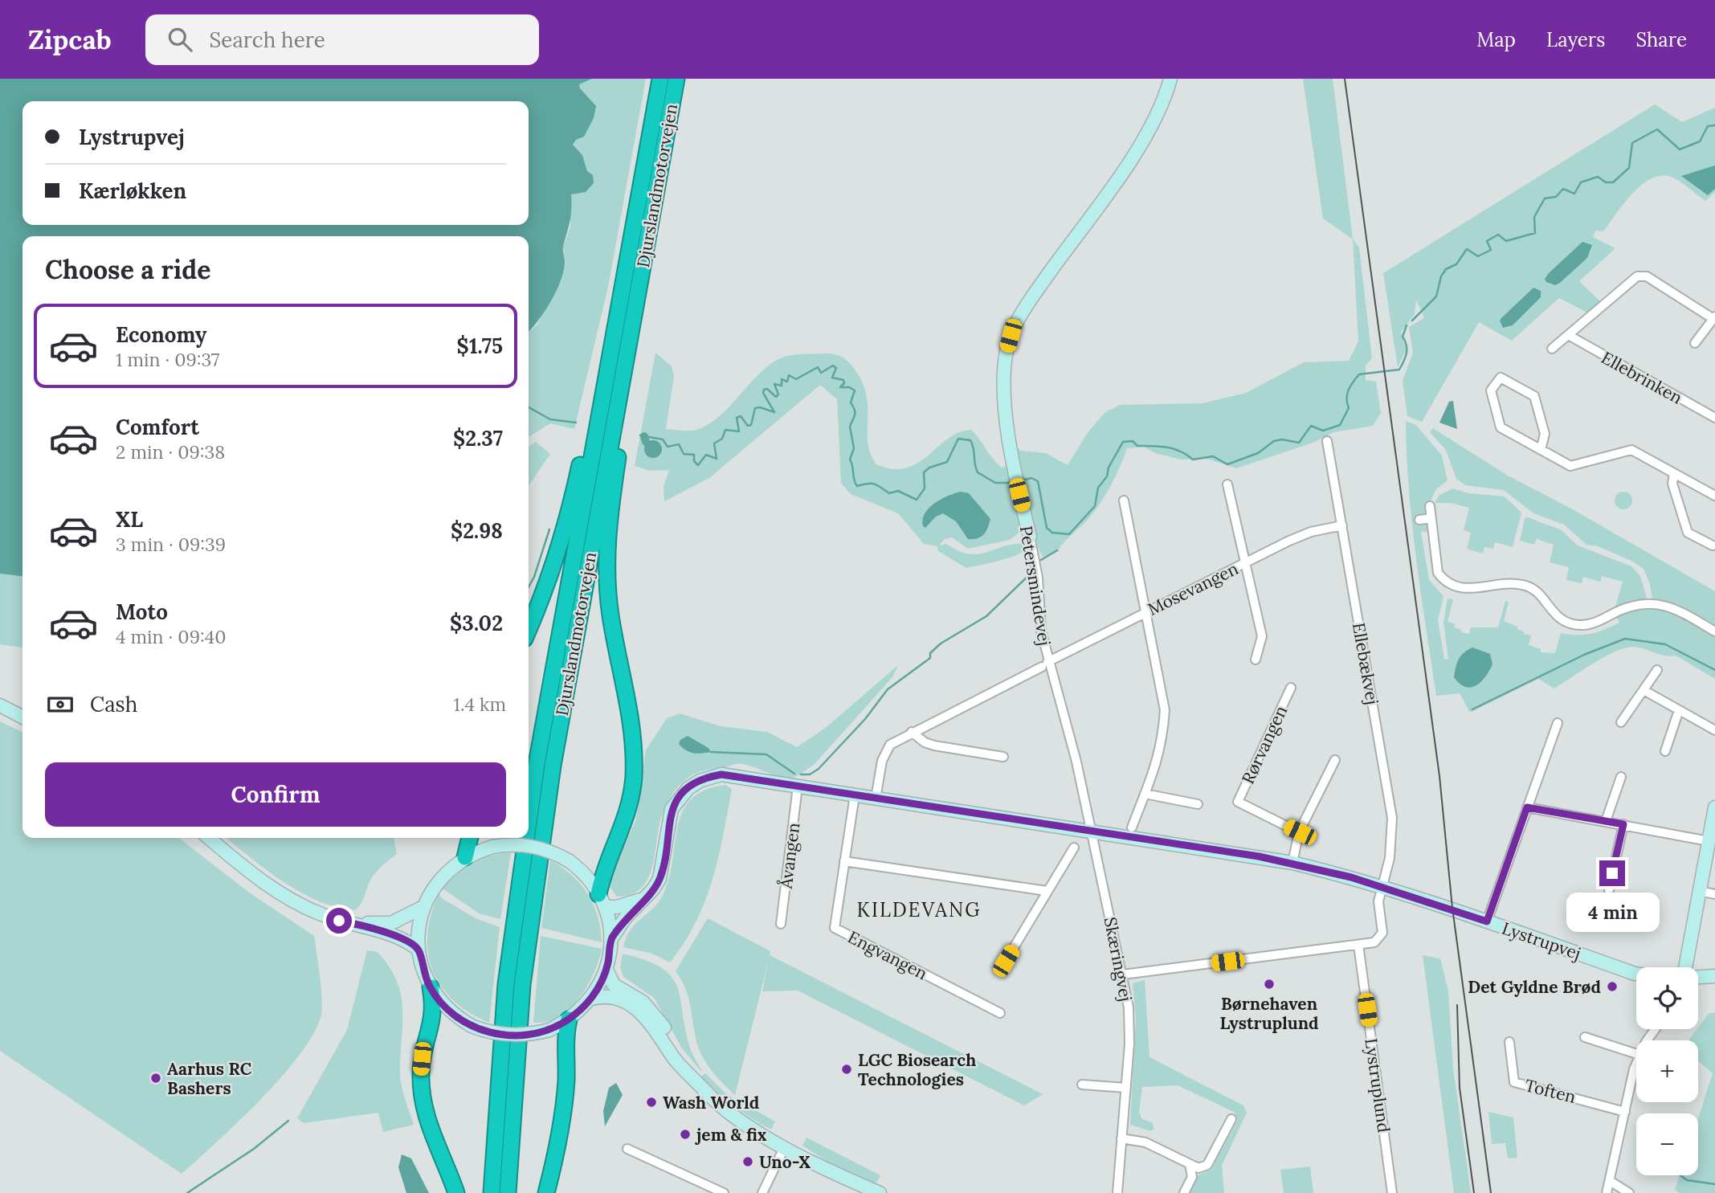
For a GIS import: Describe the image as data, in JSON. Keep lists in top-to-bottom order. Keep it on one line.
{"streets":{"highway":["Djurslandmotorvejen"],"street":["Ellebrinken","Petersmindevej","Mosevangen","Ellebækvej","Rørvangen","Åvangen","Lystrupvej","Engvangen","Skæringvej","Lystruplund","Toften"]},"crossings":[["Petersmindevej","Mosevangen"],["Petersmindevej","Lystrupvej"],["Petersmindevej","Skæringvej"],["Mosevangen","Ellebækvej"],["Mosevangen","Lystrupvej"],["Ellebækvej","Lystrupvej"],["Åvangen","Lystrupvej"],["Lystrupvej","Engvangen"],["Lystrupvej","Skæringvej"]],"districts":["KILDEVANG"],"places":["Børnehaven Lystruplund","Det Gyldne Brød","LGC Biosearch Technologies","Aarhus RC Bashers","Wash World","jem & fix","Uno-X"],"page":{"header":"Zipcab","search":"Search here","nav":["Map","Layers","Share"],"banner":["Lystrupvej","Kærløkken"],"heading":"Choose a ride","list":[{"name":"Economy","note":"1 min · 09:37","value":"$1.75"},{"name":"Comfort","note":"2 min · 09:38","value":"$2.37"},{"name":"XL","note":"3 min · 09:39","value":"$2.98"},{"name":"Moto","note":"4 min · 09:40","value":"$3.02"}],"pay":["Cash","1.4 km"],"buttons":"Confirm","bubble":"4 min","map_buttons":["+","−"]}}
